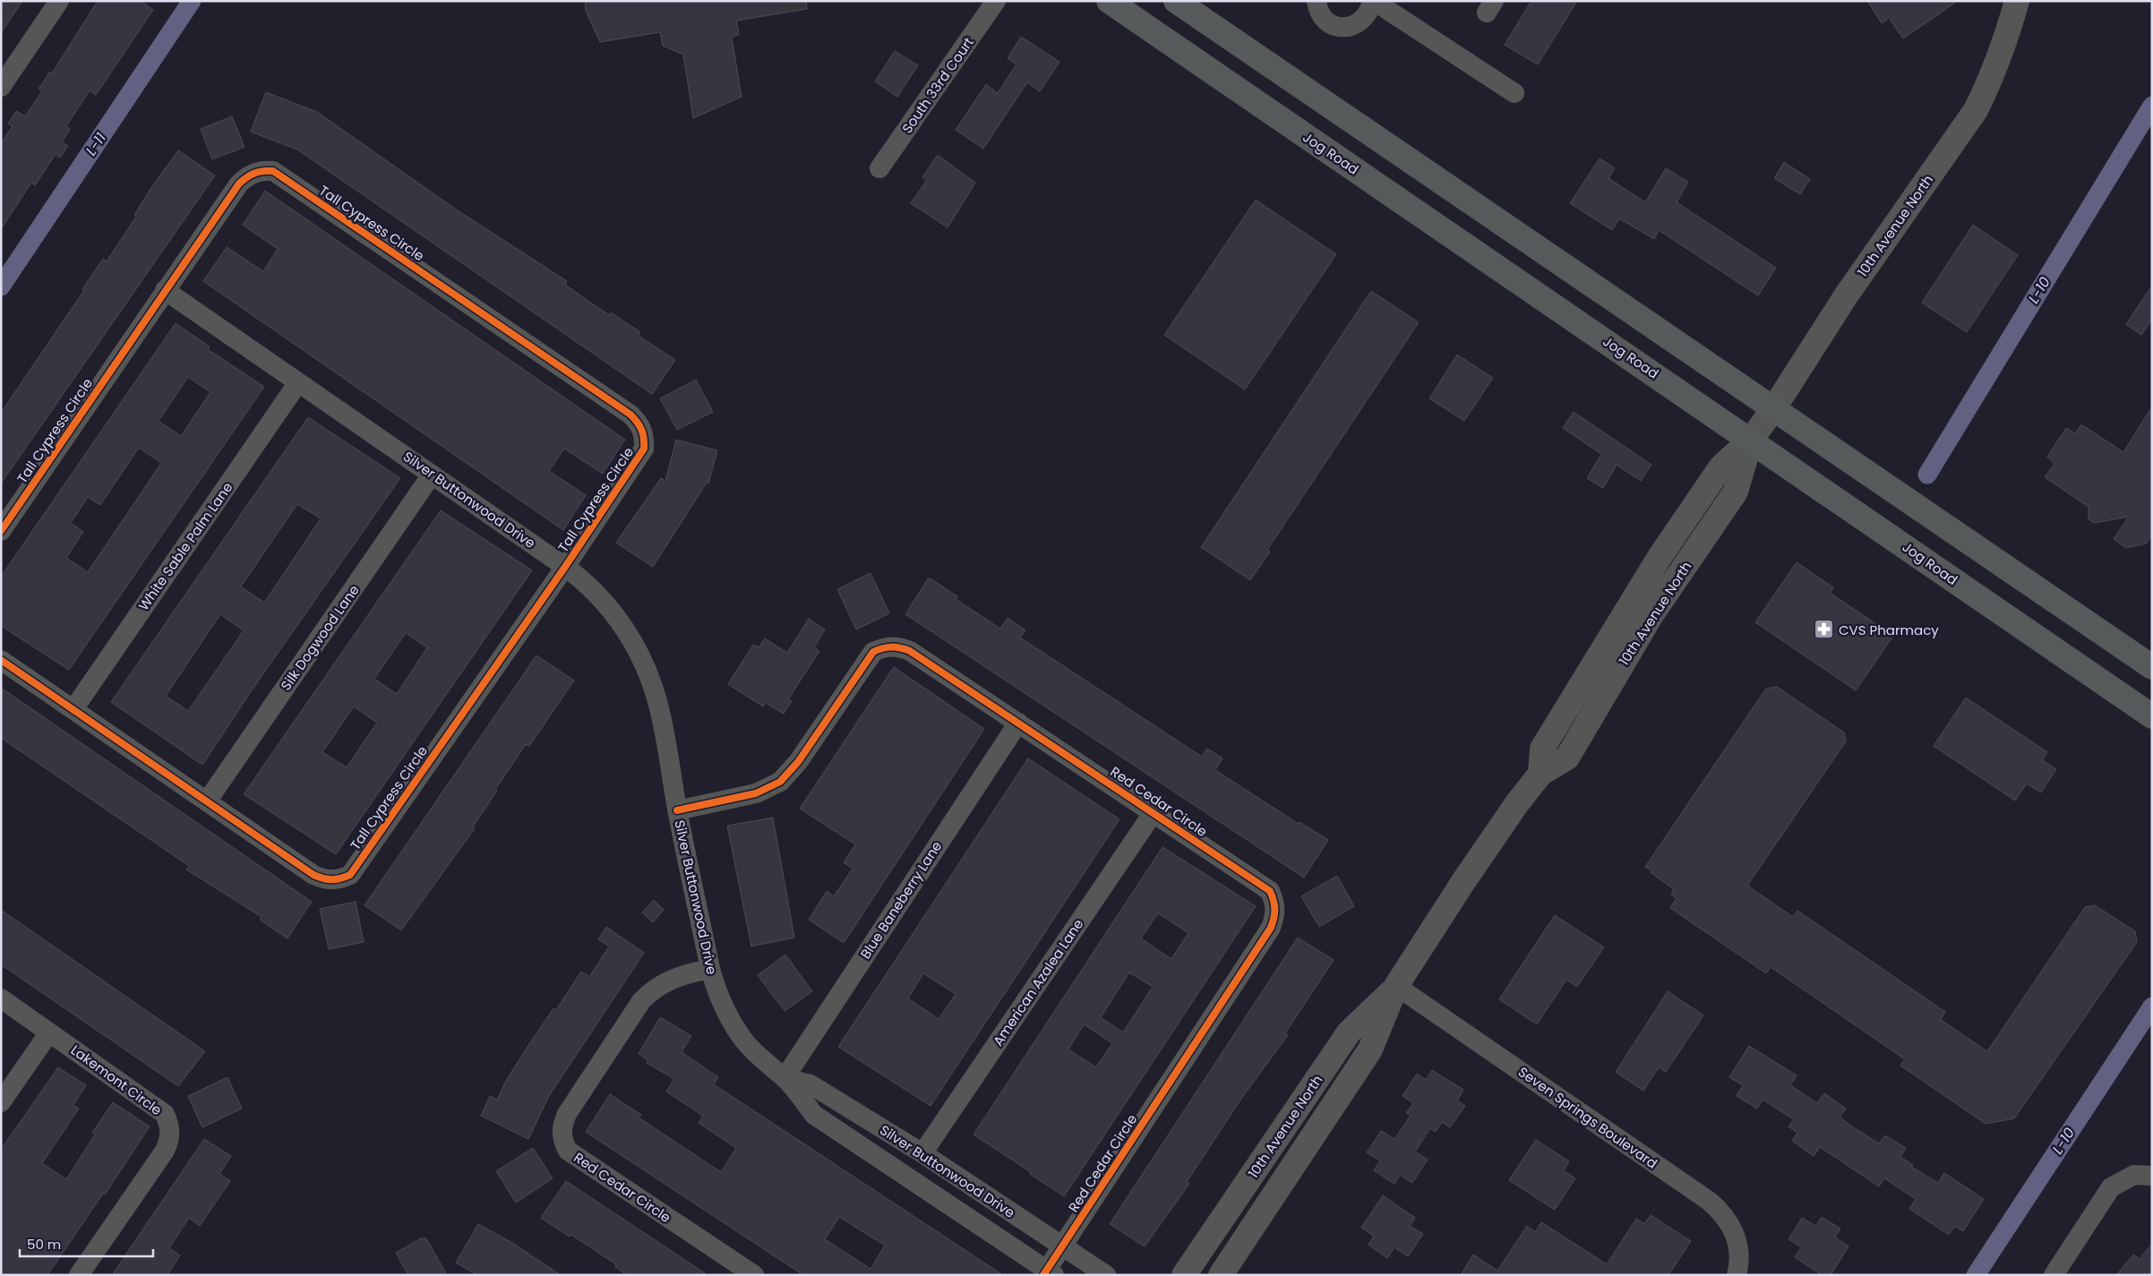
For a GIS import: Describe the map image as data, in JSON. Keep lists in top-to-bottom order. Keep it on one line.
{"streets":{"main road":["Jog Road"],"street":["South 33rd Court","Tall Cypress Circle","10th Avenue North","Silver Buttonwood Drive","White Sable Palm Lane","Silk Dogwood Lane","Red Cedar Circle","Blue Baneberry Lane","American Azalea Lane","Lakemont Circle","Seven Springs Boulevard"]},"crossings":[["Jog Road","10th Avenue North"],["Tall Cypress Circle","Silver Buttonwood Drive"],["Tall Cypress Circle","White Sable Palm Lane"],["Tall Cypress Circle","Silk Dogwood Lane"],["10th Avenue North","Seven Springs Boulevard"],["Silver Buttonwood Drive","White Sable Palm Lane"],["Silver Buttonwood Drive","Silk Dogwood Lane"],["Silver Buttonwood Drive","Red Cedar Circle"],["Silver Buttonwood Drive","Blue Baneberry Lane"],["Silver Buttonwood Drive","American Azalea Lane"],["Red Cedar Circle","Blue Baneberry Lane"],["Red Cedar Circle","American Azalea Lane"]],"water":["L-11","L-10"],"places":{"pharmacy":["CVS Pharmacy"]},"scale_bar":"50 m"}
